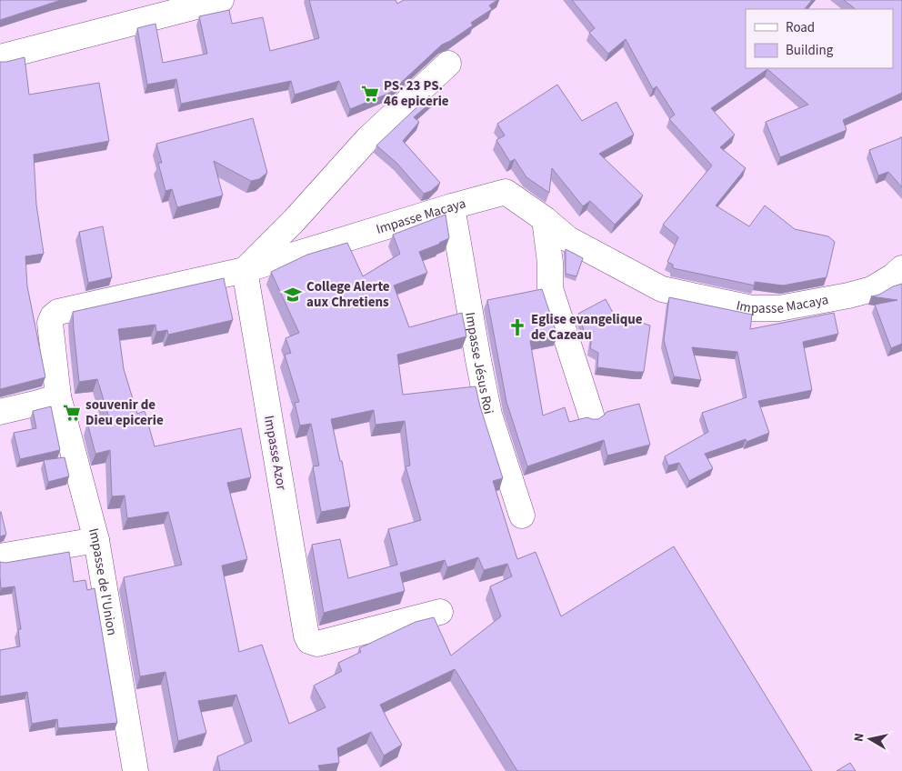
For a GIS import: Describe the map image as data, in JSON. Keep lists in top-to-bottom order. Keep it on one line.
{"streets":{"street":["Impasse Macaya","Impasse Jésus Roi","Impasse Azor","Impasse de l'Union"]},"crossings":[["Impasse Macaya","Impasse Jésus Roi"],["Impasse Macaya","Impasse Azor"],["Impasse Macaya","Impasse de l'Union"]],"places":{"supermarket":["PS. 23 PS. 46 epicerie","souvenir de Dieu epicerie"],"school or university":["College Alerte aux Chretiens"],"church":["Eglise evangelique de Cazeau"]},"legend":["Road","Building"],"north":"left"}
